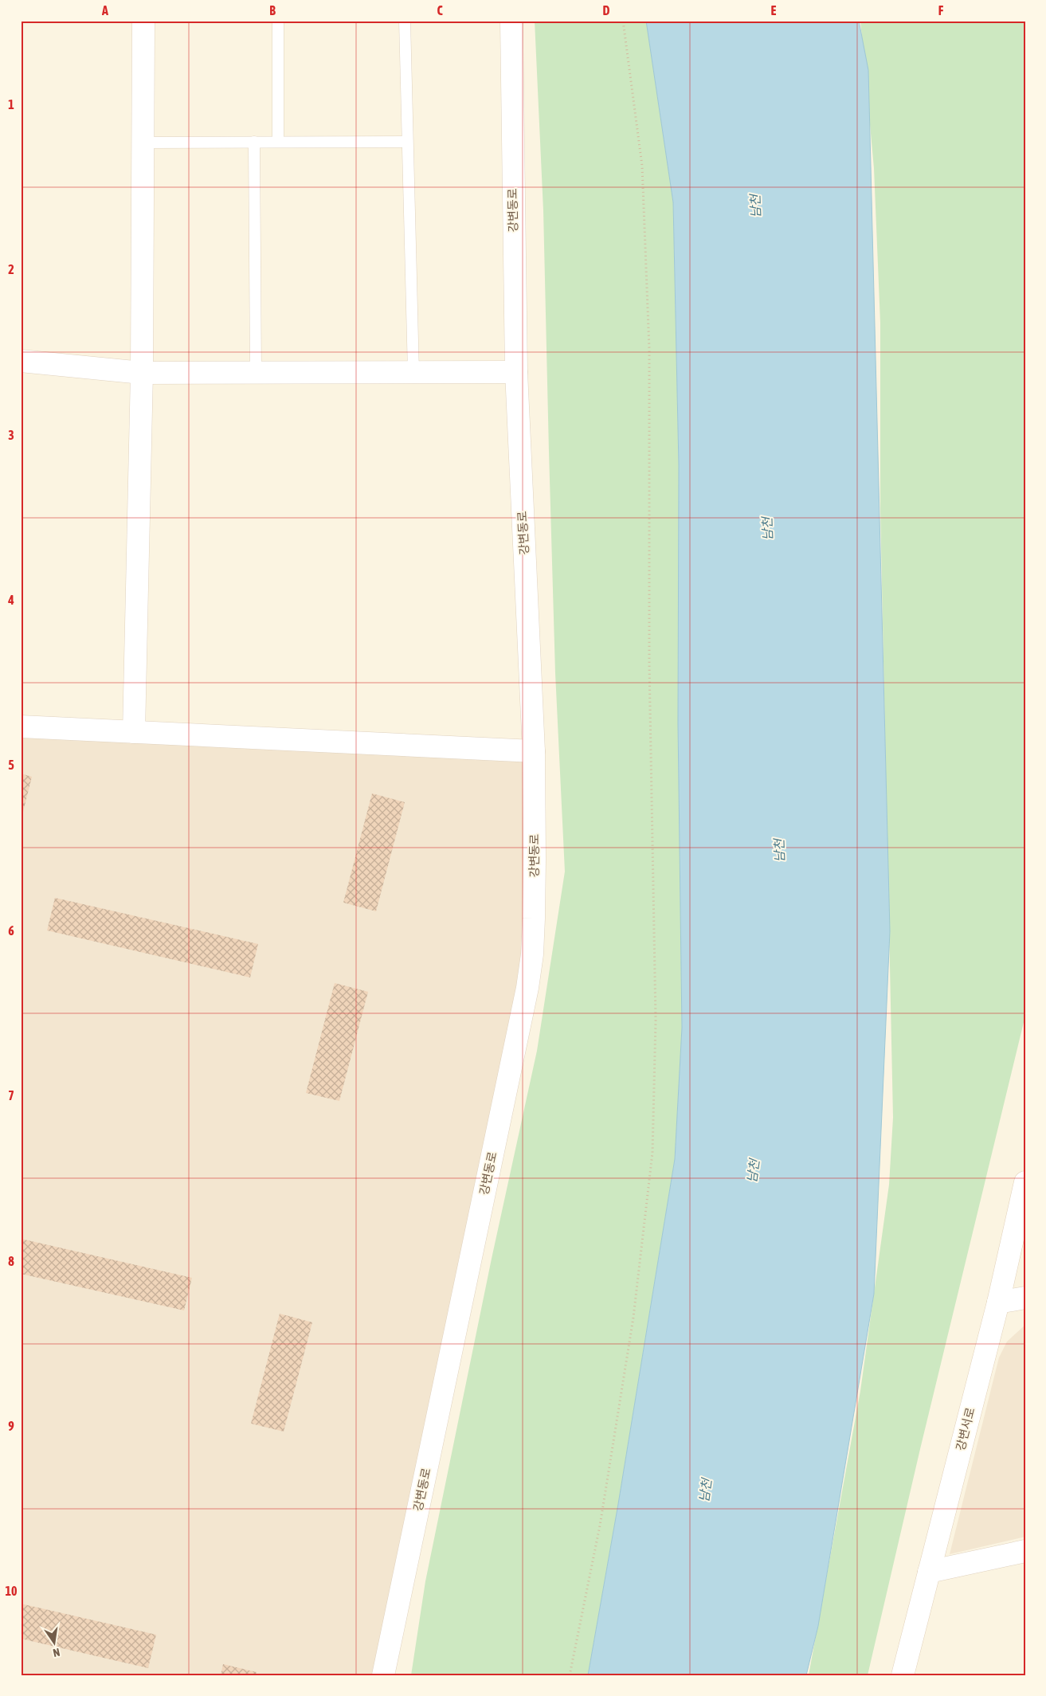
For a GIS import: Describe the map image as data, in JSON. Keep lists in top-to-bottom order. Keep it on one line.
{"streets":{"street":["강변동로","강변서로"]},"water":["남천"],"north":"bottom","grid":{"columns":["A","B","C","D","E","F"],"rows":["1","2","3","4","5","6","7","8","9","10"]}}
